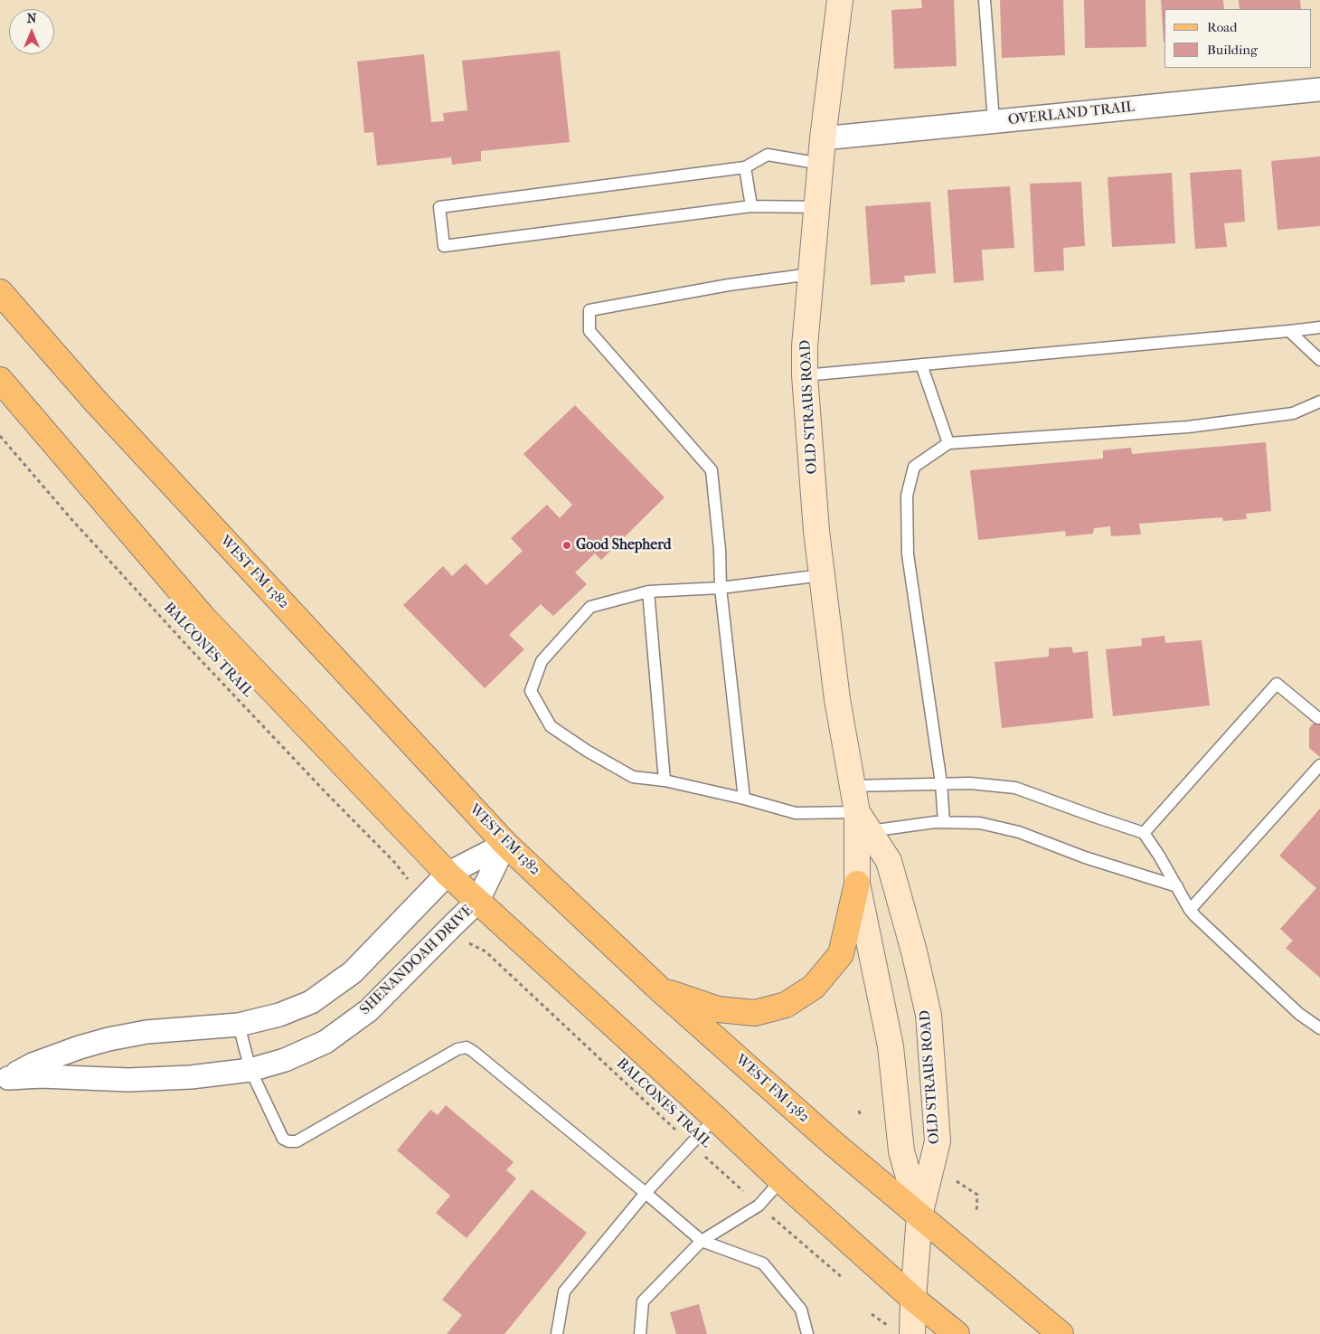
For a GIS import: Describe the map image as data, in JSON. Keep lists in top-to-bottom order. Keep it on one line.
{"streets":{"main road":["WEST FM 1382"],"street":["OVERLAND TRAIL","OLD STRAUS ROAD","SHENANDOAH DRIVE"],"path":["BALCONES TRAIL"]},"crossings":[["OVERLAND TRAIL","OLD STRAUS ROAD"],["OLD STRAUS ROAD","WEST FM 1382"],["WEST FM 1382","SHENANDOAH DRIVE"]],"places":["Good Shepherd"],"legend":["Road","Building"],"north":"top"}
